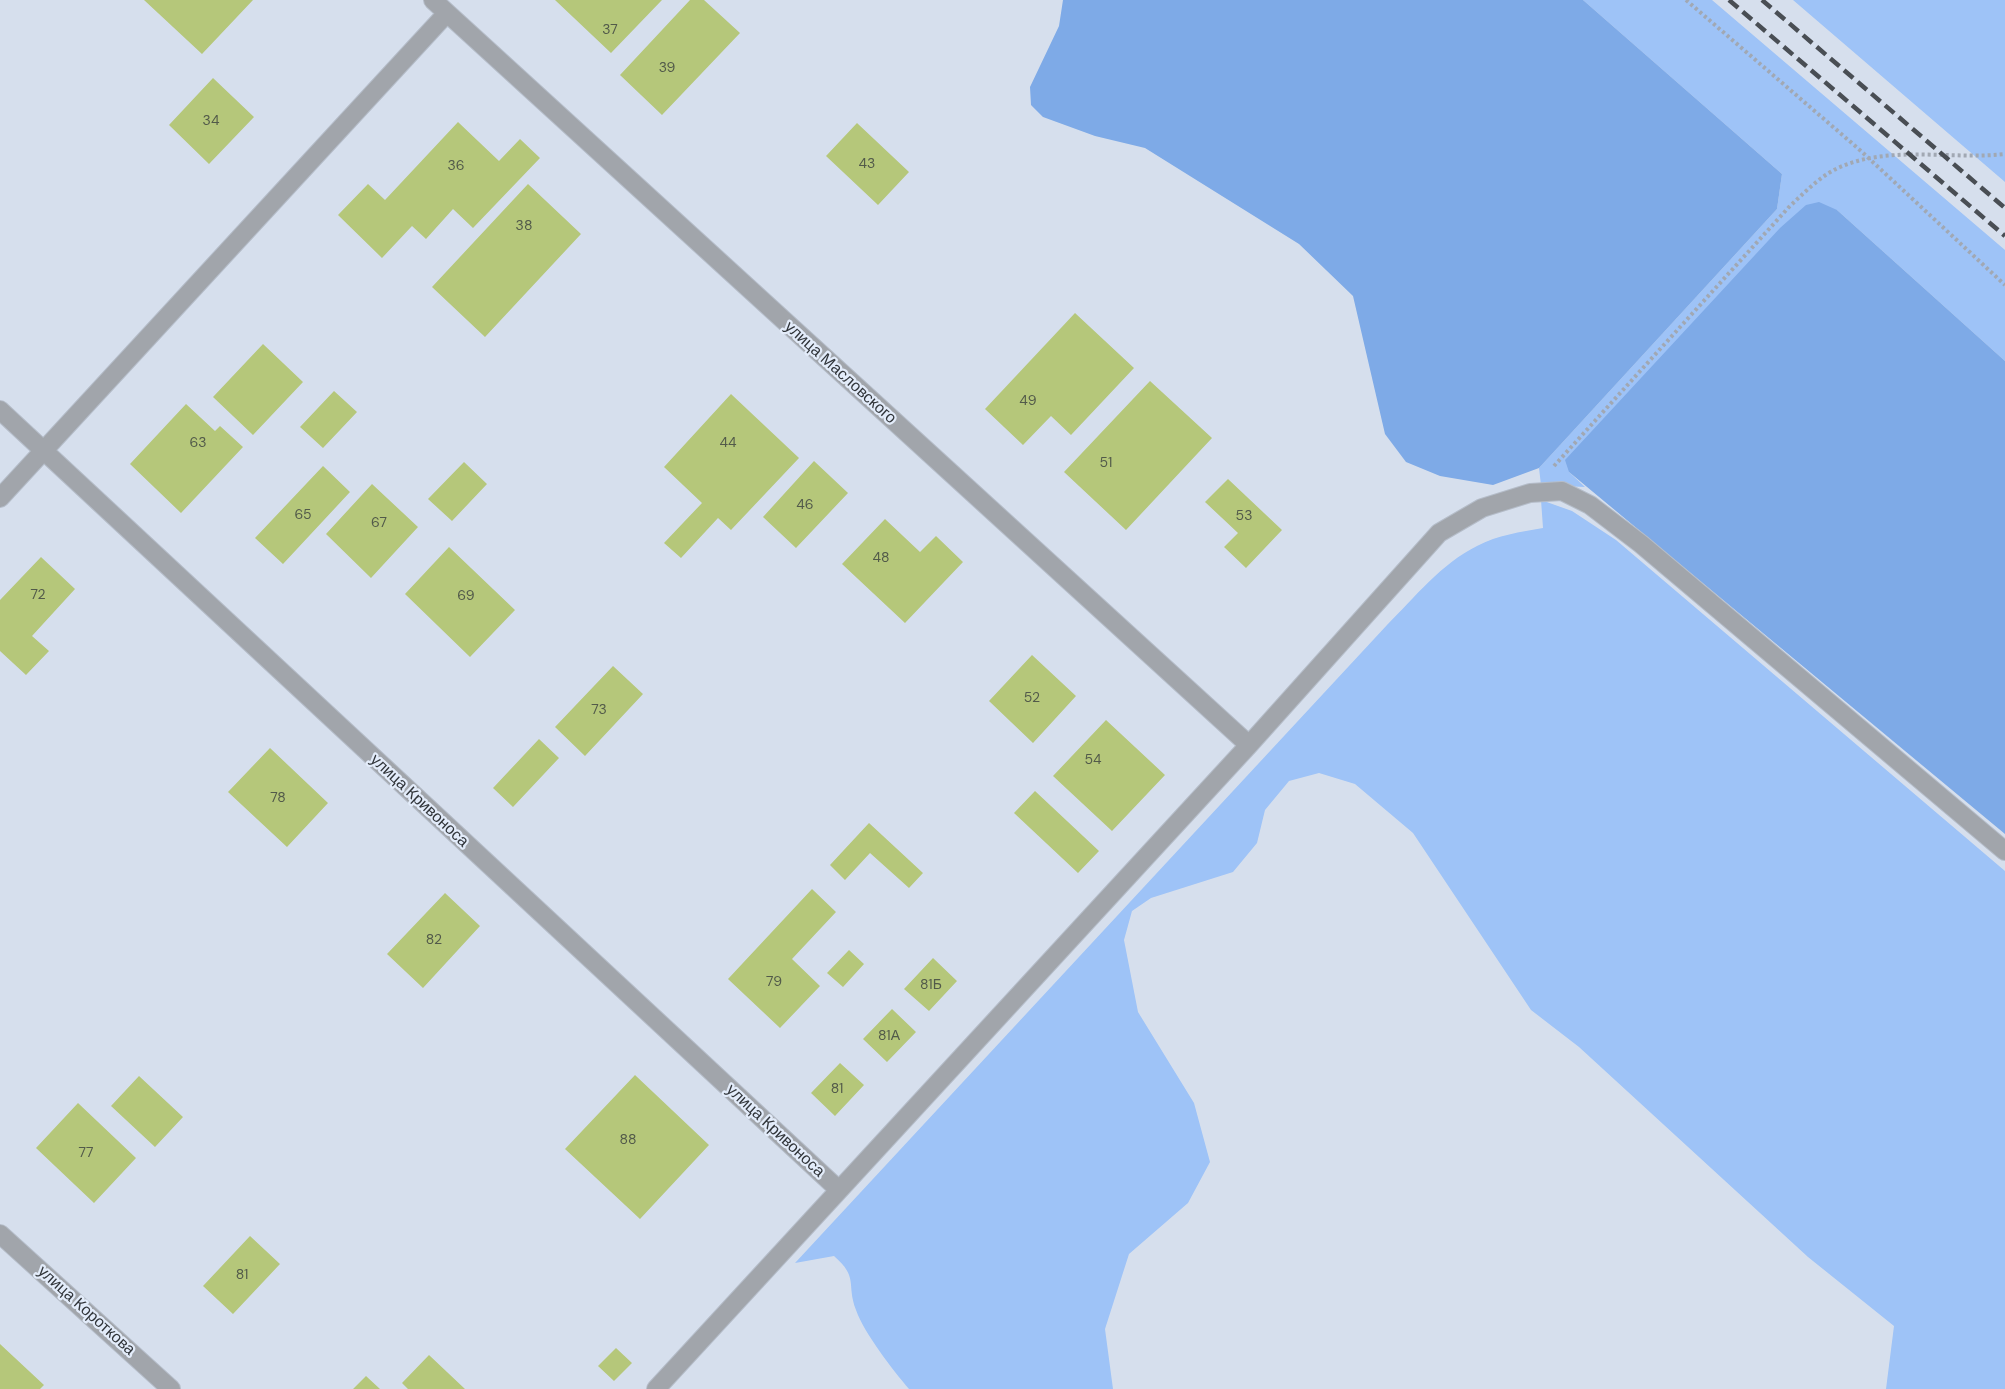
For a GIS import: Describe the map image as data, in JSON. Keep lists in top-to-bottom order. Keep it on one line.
{"streets":{"street":["улица Масловского","улица Кривоноса","улица Короткова"]},"house_numbers":["37","39","34","43","36","38","49","63","44","51","46","65","53","67","48","72","69","52","73","54","78","82","79","81Б","81А","81","88","77","81"]}
